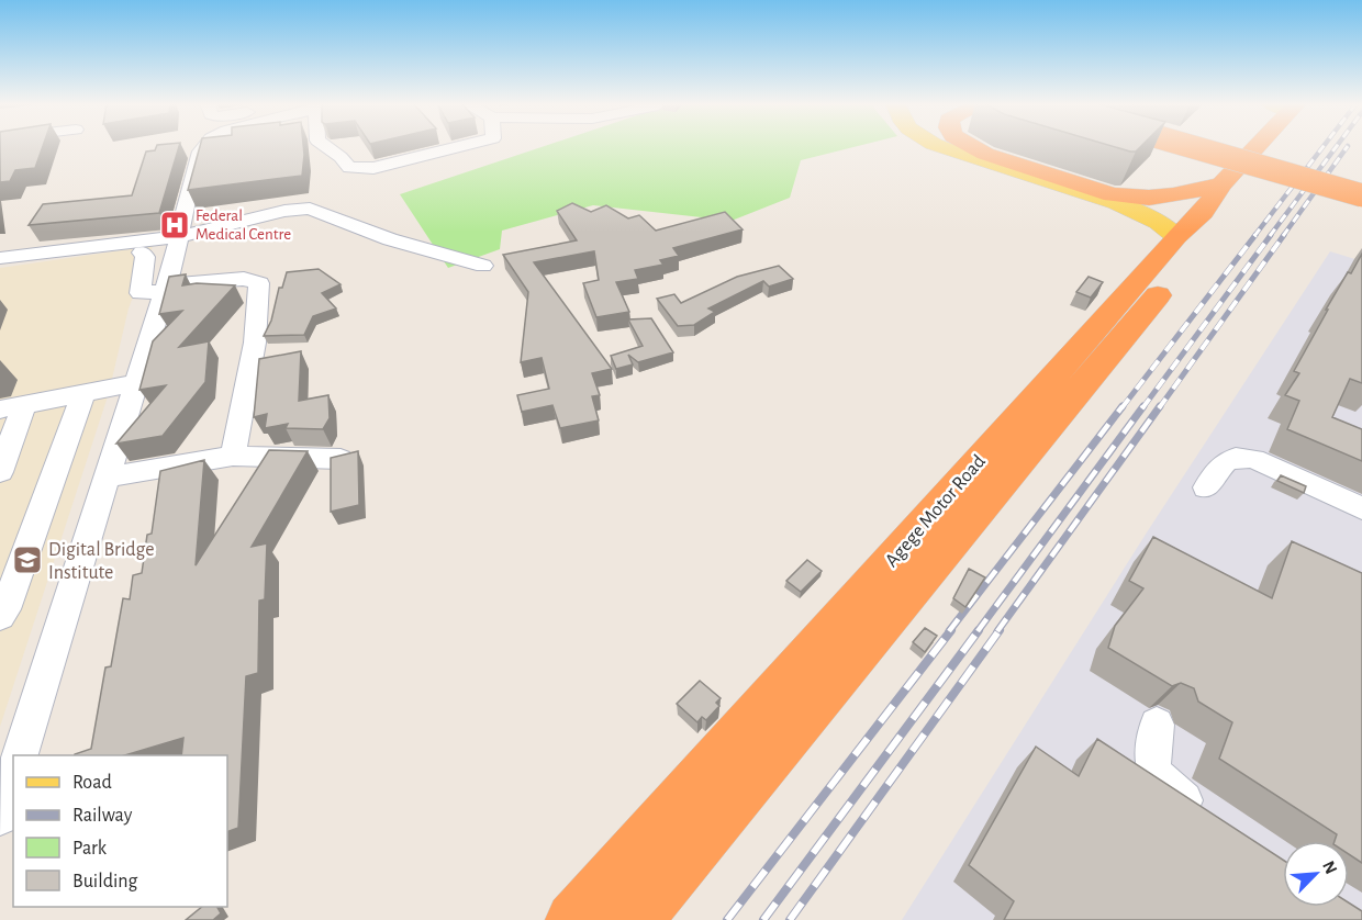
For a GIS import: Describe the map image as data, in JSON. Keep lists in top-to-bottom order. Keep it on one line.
{"streets":{"highway":["Agege Motor Road"]},"places":{"hospital":["Federal Medical Centre"],"school or university":["Digital Bridge Institute"]},"legend":["Road","Railway","Park","Building"],"north":"top right"}
